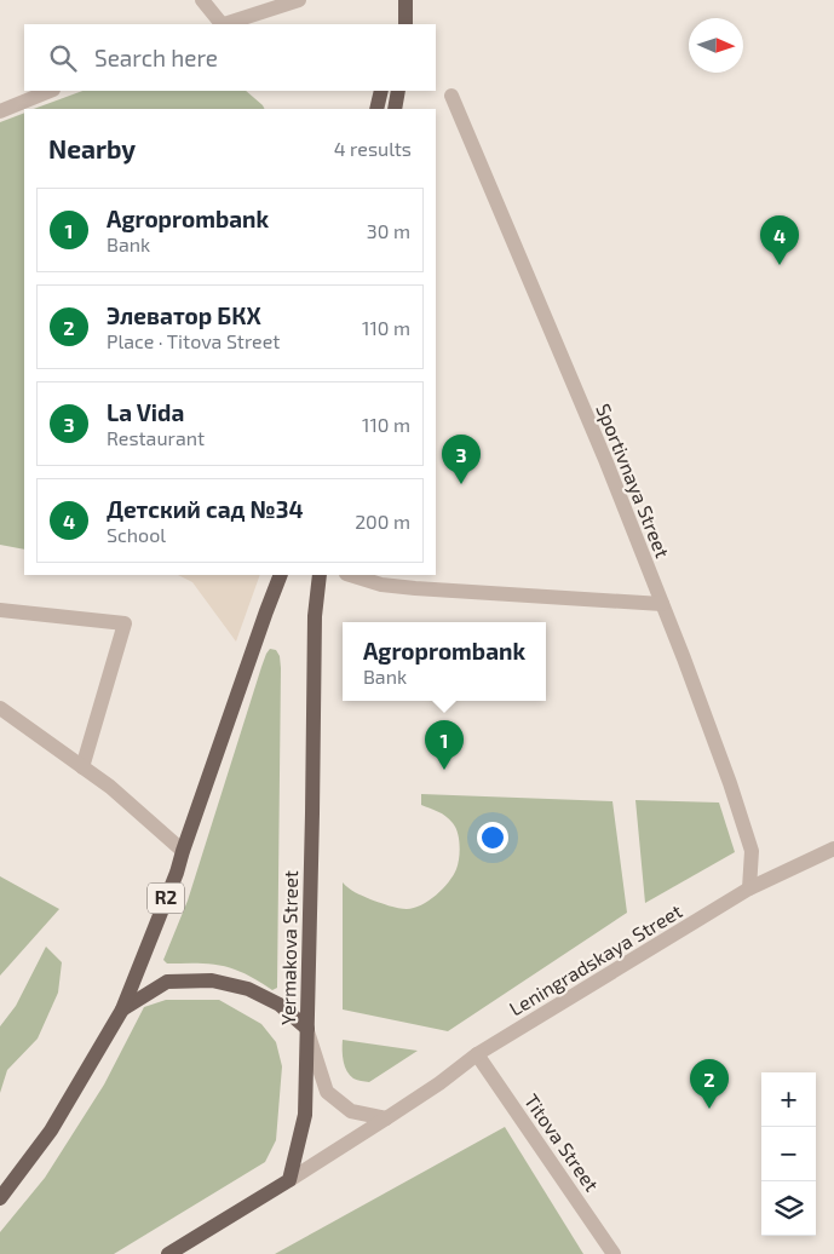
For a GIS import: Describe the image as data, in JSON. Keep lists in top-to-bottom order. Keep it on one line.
{"streets":{"main road":["R2","Yermakova Street"],"street":["Sportivnaya Street","Leningradskaya Street","Titova Street"]},"crossings":[["Sportivnaya Street","Leningradskaya Street"],["Yermakova Street","Leningradskaya Street"],["Leningradskaya Street","Titova Street"]],"north":"right","page":{"search":"Search here","heading":["Nearby","4 results"],"list":[{"mark":"1","name":"Agroprombank","note":"Bank","value":"30 m"},{"mark":"2","name":"Элеватор БКХ","note":"Place · Titova Street","value":"110 m"},{"mark":"3","name":"La Vida","note":"Restaurant","value":"110 m"},{"mark":"4","name":"Детский сад №34","note":"School","value":"200 m"}],"pins":["4","3","1","2"],"popup":["Agroprombank","Bank"],"map_buttons":["+","−"]}}
